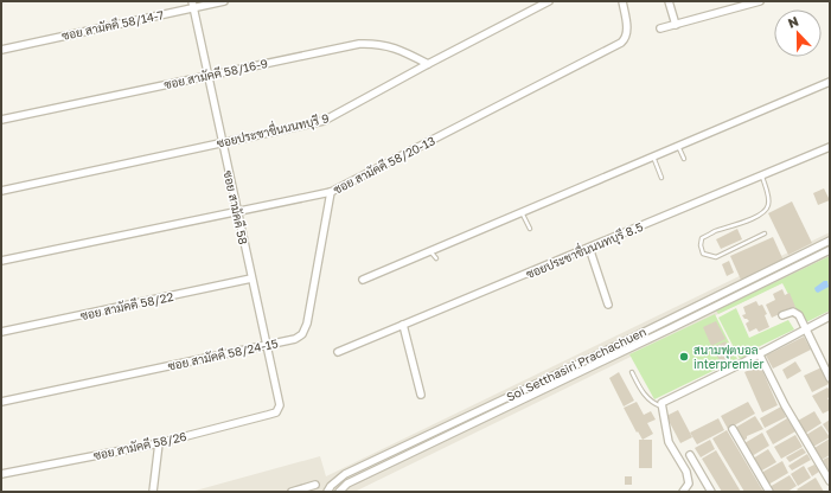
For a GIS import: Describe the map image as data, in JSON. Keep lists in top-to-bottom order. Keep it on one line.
{"streets":{"street":["ซอย สามัคคี 58/14-7","ซอย สามัคคี 58/16-9","ซอยประชาชื่นนนทบุรี 9","ซอย สามัคคี 58/20-13","ซอย สามัคคี 58","ซอยประชาชื่นนนทบุรี 8.5","ซอย สามัคคี 58/22","ซอย สามัคคี 58/24-15","Soi Setthasiri Prachachuen","ซอย สามัคคี 58/26"]},"crossings":[["ซอย สามัคคี 58/14-7","ซอย สามัคคี 58"],["ซอย สามัคคี 58/16-9","ซอยประชาชื่นนนทบุรี 9"],["ซอย สามัคคี 58/16-9","ซอย สามัคคี 58"],["ซอยประชาชื่นนนทบุรี 9","ซอย สามัคคี 58"],["ซอย สามัคคี 58/20-13","ซอย สามัคคี 58"],["ซอย สามัคคี 58/20-13","ซอย สามัคคี 58/24-15"],["ซอย สามัคคี 58","ซอย สามัคคี 58/22"],["ซอย สามัคคี 58","ซอย สามัคคี 58/24-15"],["ซอย สามัคคี 58","ซอย สามัคคี 58/26"]],"places":["สนามฟุตบอล interpremier"],"north":"top"}
